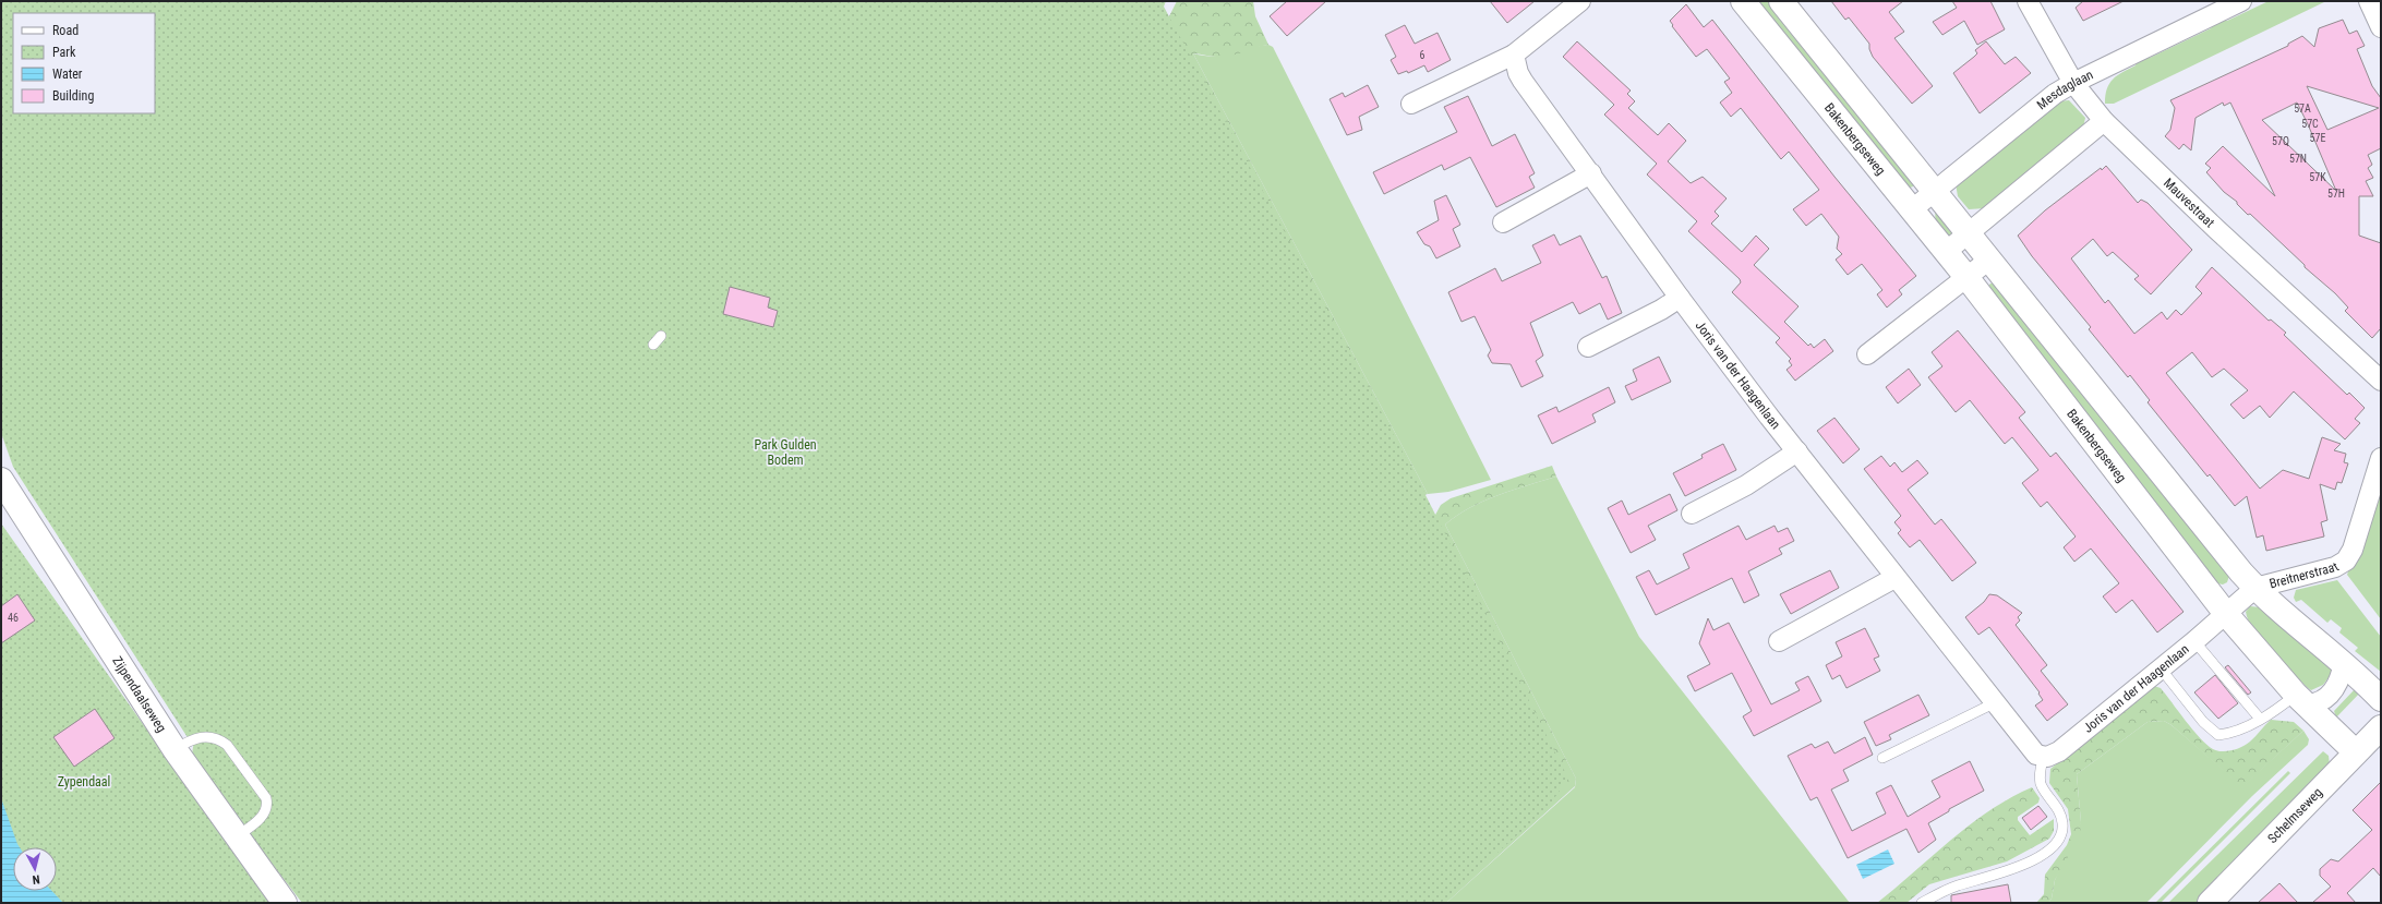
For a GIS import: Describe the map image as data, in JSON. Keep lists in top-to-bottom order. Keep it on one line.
{"streets":{"street":["Mesdaglaan","Bakenbergseweg","Mauvestraat","Joris van der Haagenlaan","Breitnerstraat","Zijpendaalseweg","Schelmseweg"]},"crossings":[["Mesdaglaan","Bakenbergseweg"],["Mesdaglaan","Mauvestraat"],["Bakenbergseweg","Joris van der Haagenlaan"],["Bakenbergseweg","Schelmseweg"]],"parks":["Park Gulden Bodem","Zypendaal"],"house_numbers":["6","57A","57C","57E","57Q","57N","57K","57H","46"],"legend":["Road","Park","Water","Building"],"north":"bottom"}
